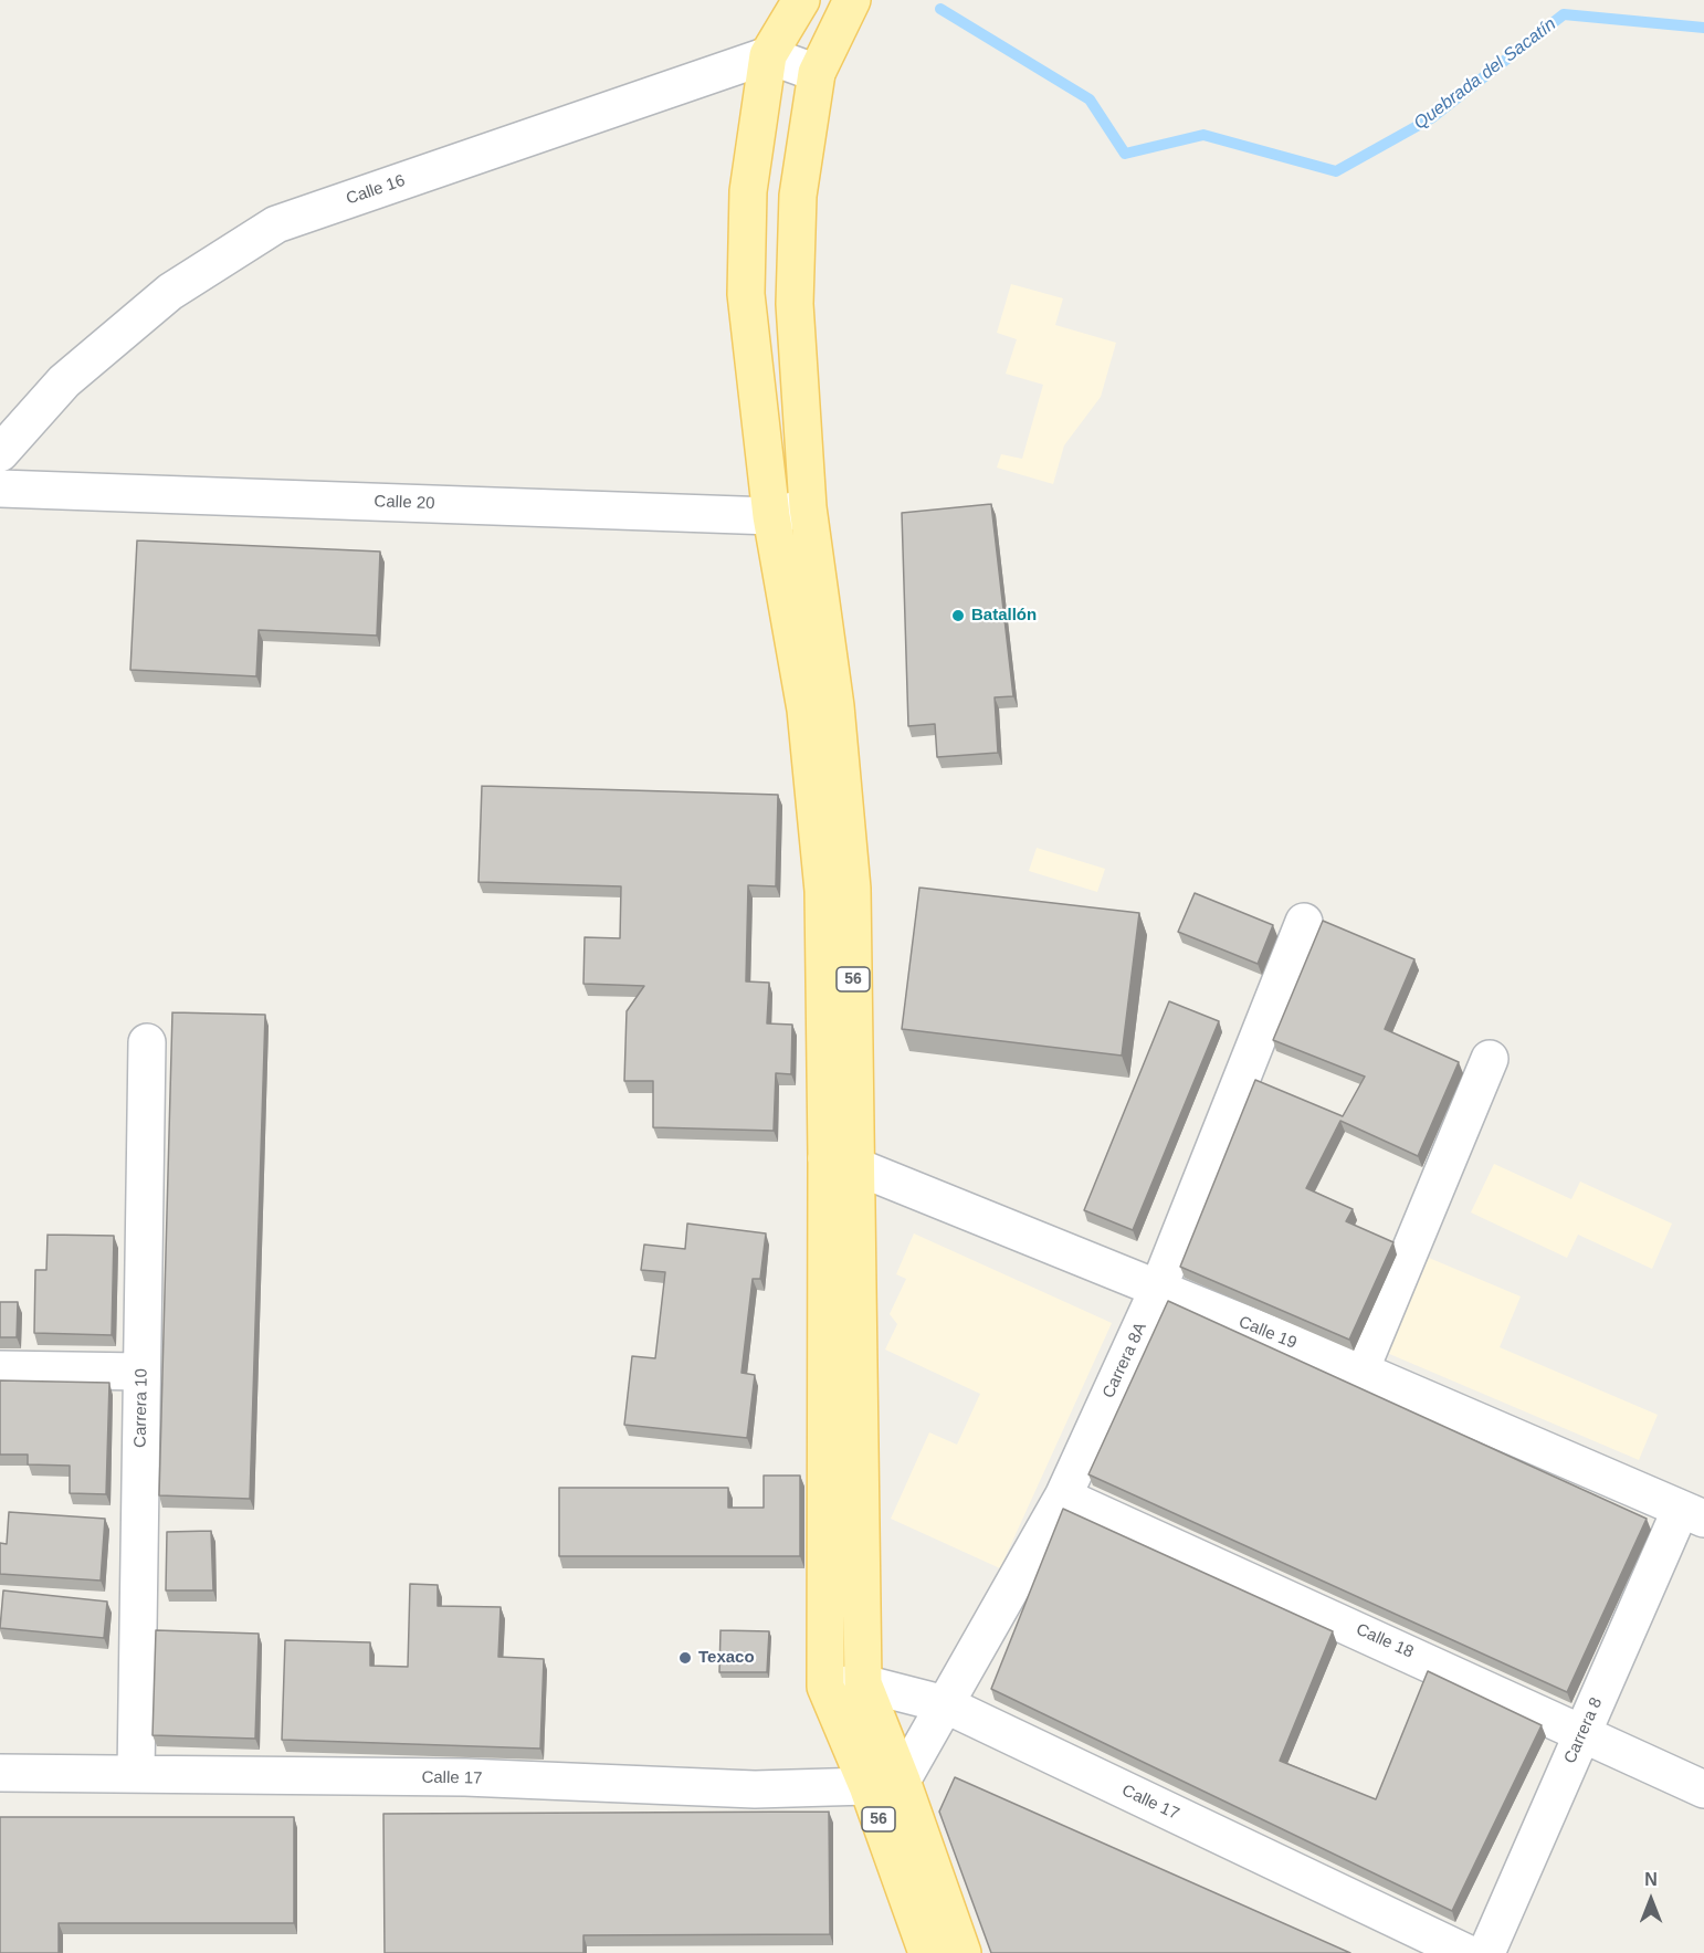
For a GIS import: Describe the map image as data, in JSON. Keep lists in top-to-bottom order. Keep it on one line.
{"streets":{"main road":["56"],"street":["Calle 16","Calle 20","Calle 19","Carrera 8A","Carrera 10","Calle 18","Carrera 8","Calle 17"]},"crossings":[["Calle 16","56"],["Calle 20","56"],["56","Calle 19"],["56","Carrera 8A"],["56","Calle 17"],["Calle 19","Carrera 8A"],["Calle 19","Carrera 8"],["Carrera 8A","Calle 18"],["Carrera 8A","Calle 17"],["Carrera 10","Calle 17"],["Calle 18","Carrera 8"]],"water":["Quebrada del Sacatín"],"places":["Batallón","Texaco"],"north":"top"}
